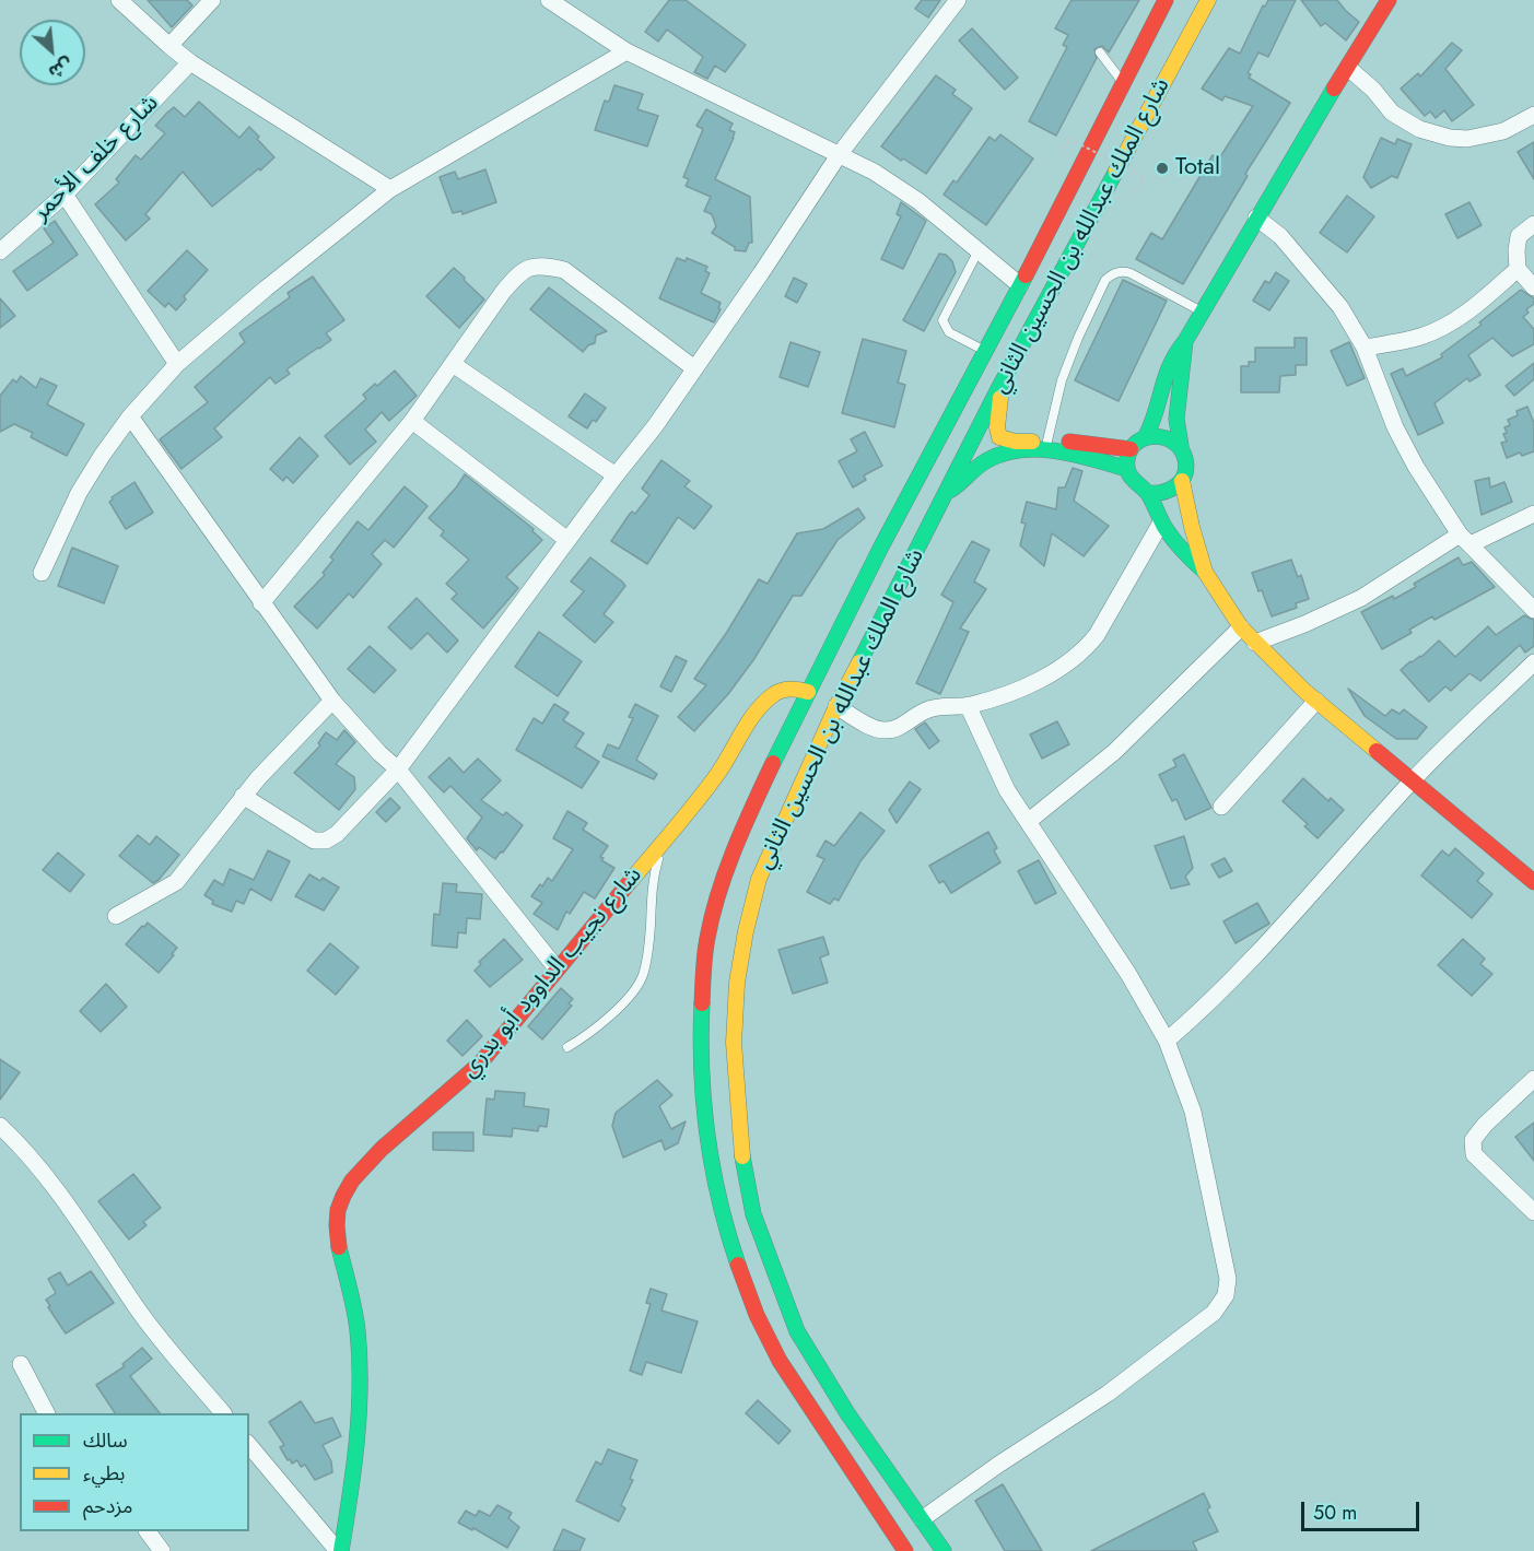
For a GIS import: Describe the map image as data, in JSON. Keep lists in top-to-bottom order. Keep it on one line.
{"streets":{"main road":["شارع الملك عبدالله بن الحسين الثاني","شارع نجيب الداوود أبو بدري"],"street":["شارع خلف الأحمر"]},"crossings":[["شارع الملك عبدالله بن الحسين الثاني","شارع نجيب الداوود أبو بدري"]],"places":["Total"],"legend":["سالك","بطيء","مزدحم"],"scale_bar":"50 m","north":"bottom right"}
